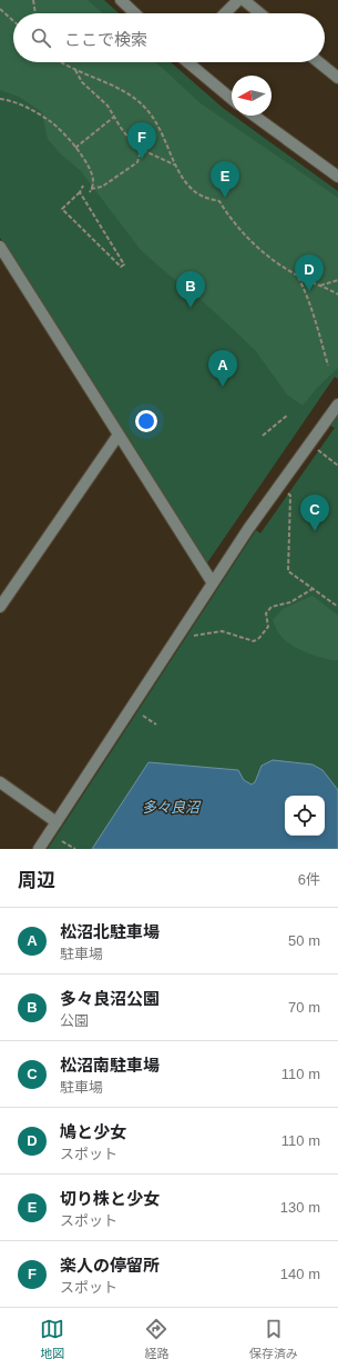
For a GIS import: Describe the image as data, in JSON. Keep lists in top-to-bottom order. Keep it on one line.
{"water":["多々良沼"],"north":"left","page":{"search":"ここで検索","pins":["F","E","D","B","A","C"],"heading":["周辺","6件"],"list":[{"mark":"A","name":"松沼北駐車場","note":"駐車場","value":"50 m"},{"mark":"B","name":"多々良沼公園","note":"公園","value":"70 m"},{"mark":"C","name":"松沼南駐車場","note":"駐車場","value":"110 m"},{"mark":"D","name":"鳩と少女","note":"スポット","value":"110 m"},{"mark":"E","name":"切り株と少女","note":"スポット","value":"130 m"},{"mark":"F","name":"楽人の停留所","note":"スポット","value":"140 m"}],"nav":["地図","経路","保存済み"]}}
